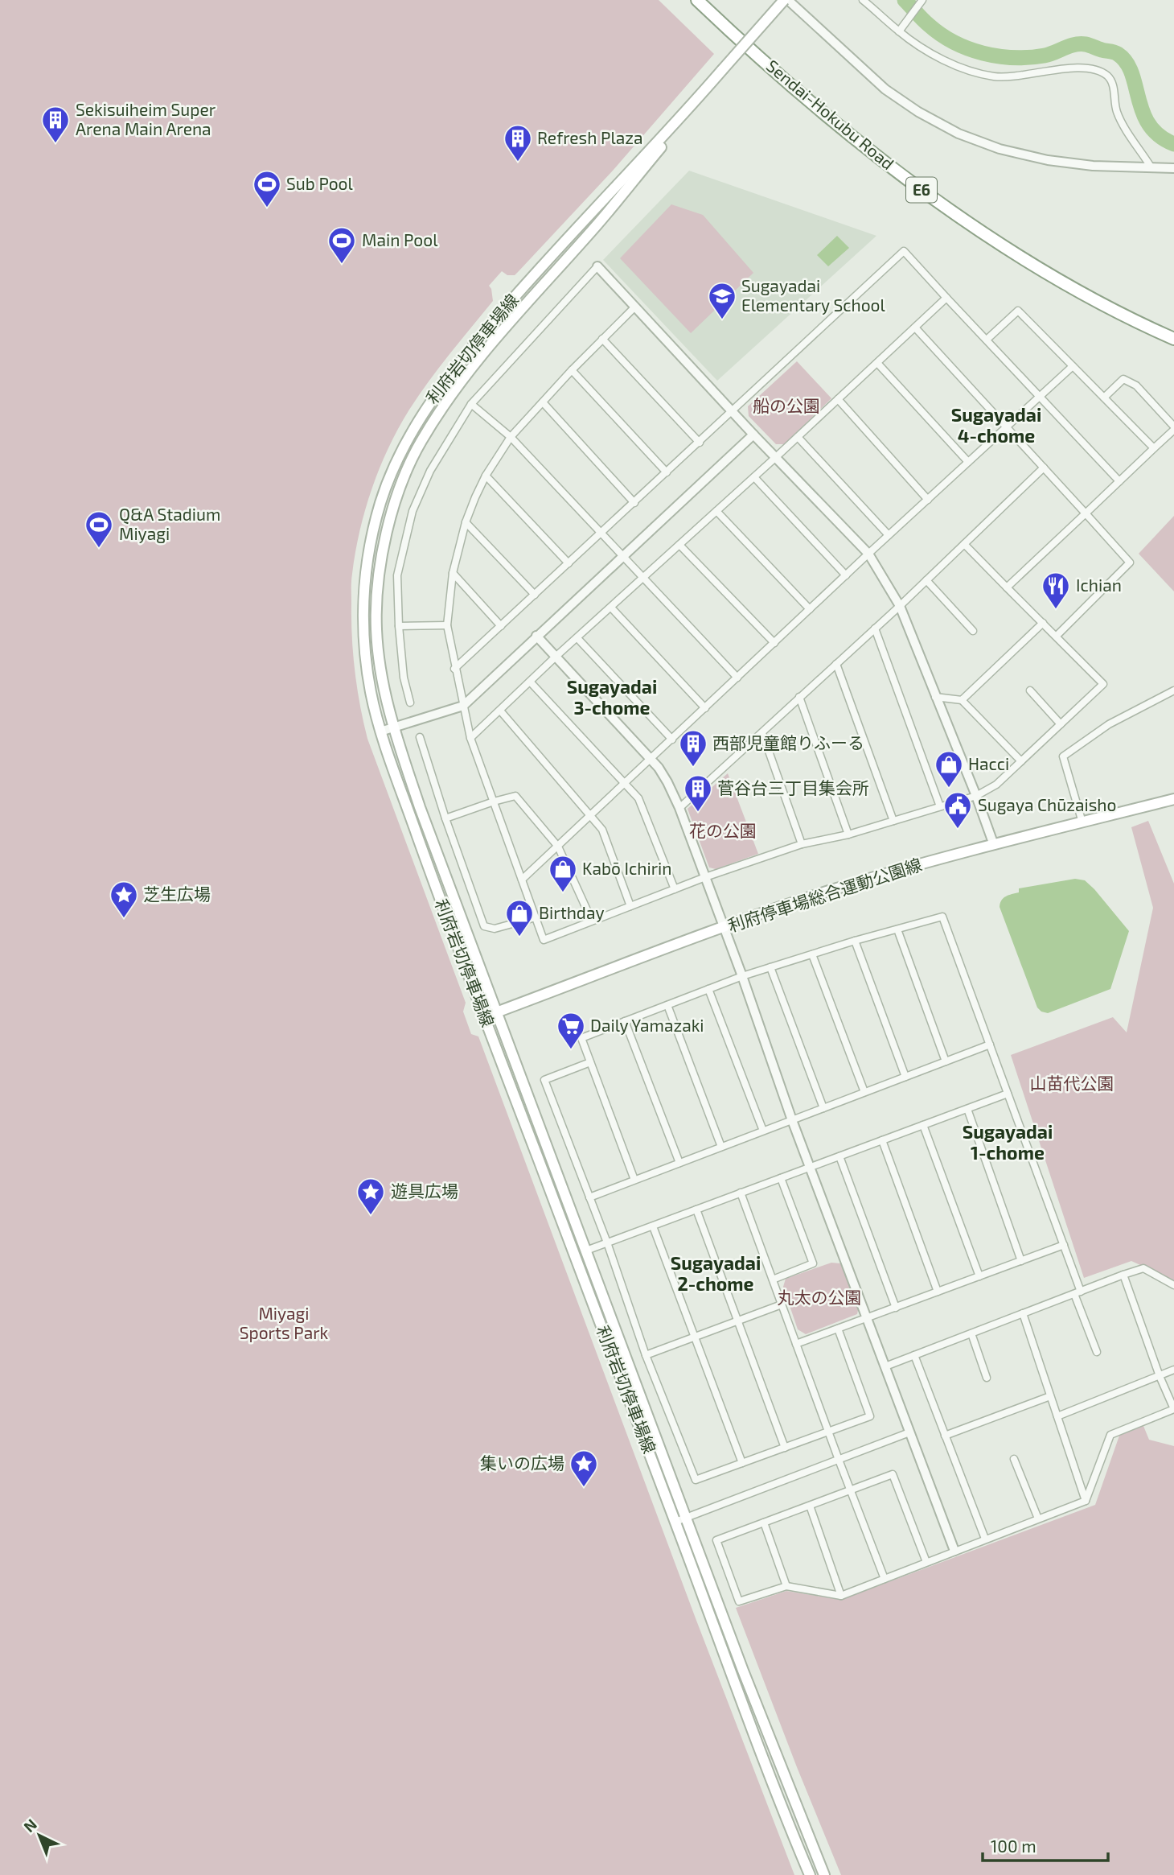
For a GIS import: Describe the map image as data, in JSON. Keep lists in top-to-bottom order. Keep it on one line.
{"streets":{"highway":["Sendai-Hokubu Road","E6"],"main road":["利府岩切停車場線","利府停車場総合運動公園線"]},"crossings":[["利府岩切停車場線","利府停車場総合運動公園線"]],"districts":["Sugayadai 4-chome","Sugayadai 3-chome","Sugayadai 1-chome","Sugayadai 2-chome"],"parks":["船の公園","花の公園","山苗代公園","丸太の公園","Miyagi Sports Park"],"places":{"building":["Sekisuiheim Super Arena Main Arena","Refresh Plaza","西部児童館りふーる","菅谷台三丁目集会所"],"sports":["Sub Pool","Main Pool","Q&A Stadium Miyagi"],"school or university":["Sugayadai Elementary School"],"restaurant":["Ichian"],"shop":["Hacci","Kabō Ichirin","Birthday"],"public building":["Sugaya Chūzaisho"],"place":["芝生広場","遊具広場","集いの広場"],"supermarket":["Daily Yamazaki"]},"scale_bar":"100 m","north":"top left"}
